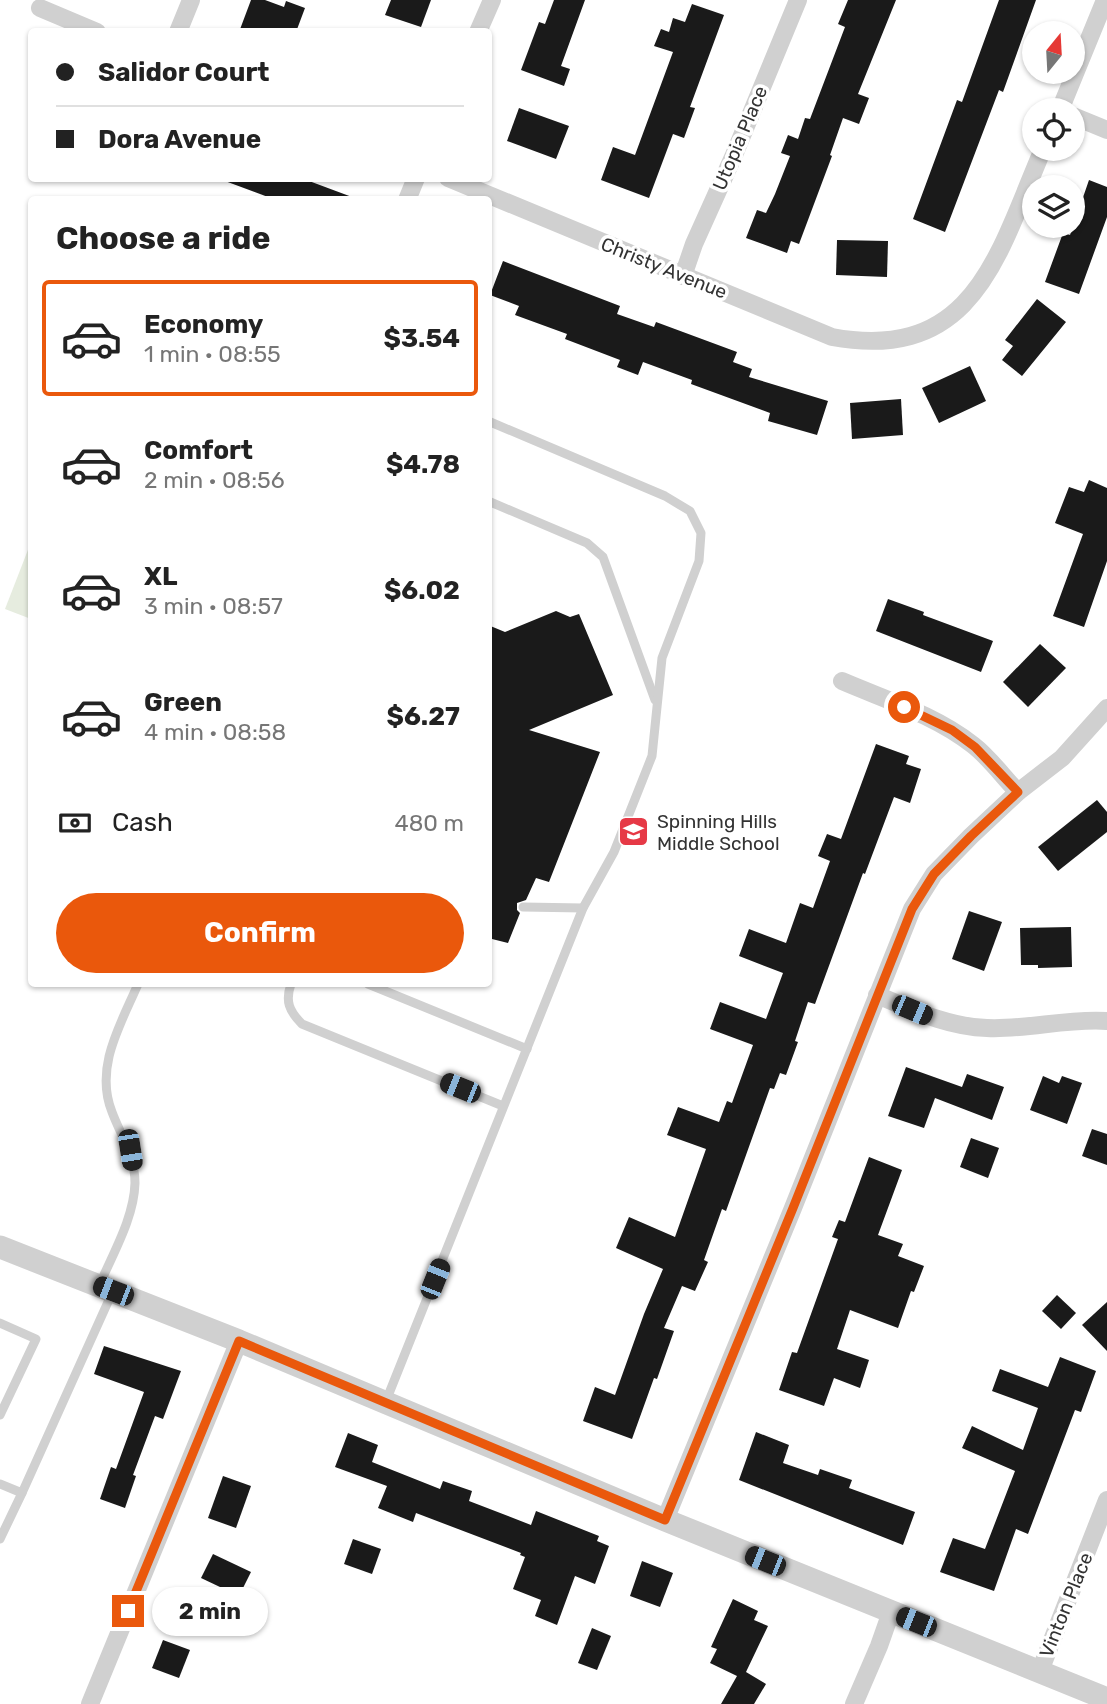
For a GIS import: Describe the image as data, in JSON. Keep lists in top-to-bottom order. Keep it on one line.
{"streets":{"street":["Utopia Place","Christy Avenue","Vinton Place"]},"crossings":[["Utopia Place","Christy Avenue"]],"places":{"school or university":["Spinning Hills Middle School"]},"north":"top","page":{"banner":["Salidor Court","Dora Avenue"],"heading":"Choose a ride","list":[{"name":"Economy","note":"1 min · 08:55","value":"$3.54"},{"name":"Comfort","note":"2 min · 08:56","value":"$4.78"},{"name":"XL","note":"3 min · 08:57","value":"$6.02"},{"name":"Green","note":"4 min · 08:58","value":"$6.27"}],"pay":["Cash","480 m"],"buttons":"Confirm","bubble":"2 min"}}
